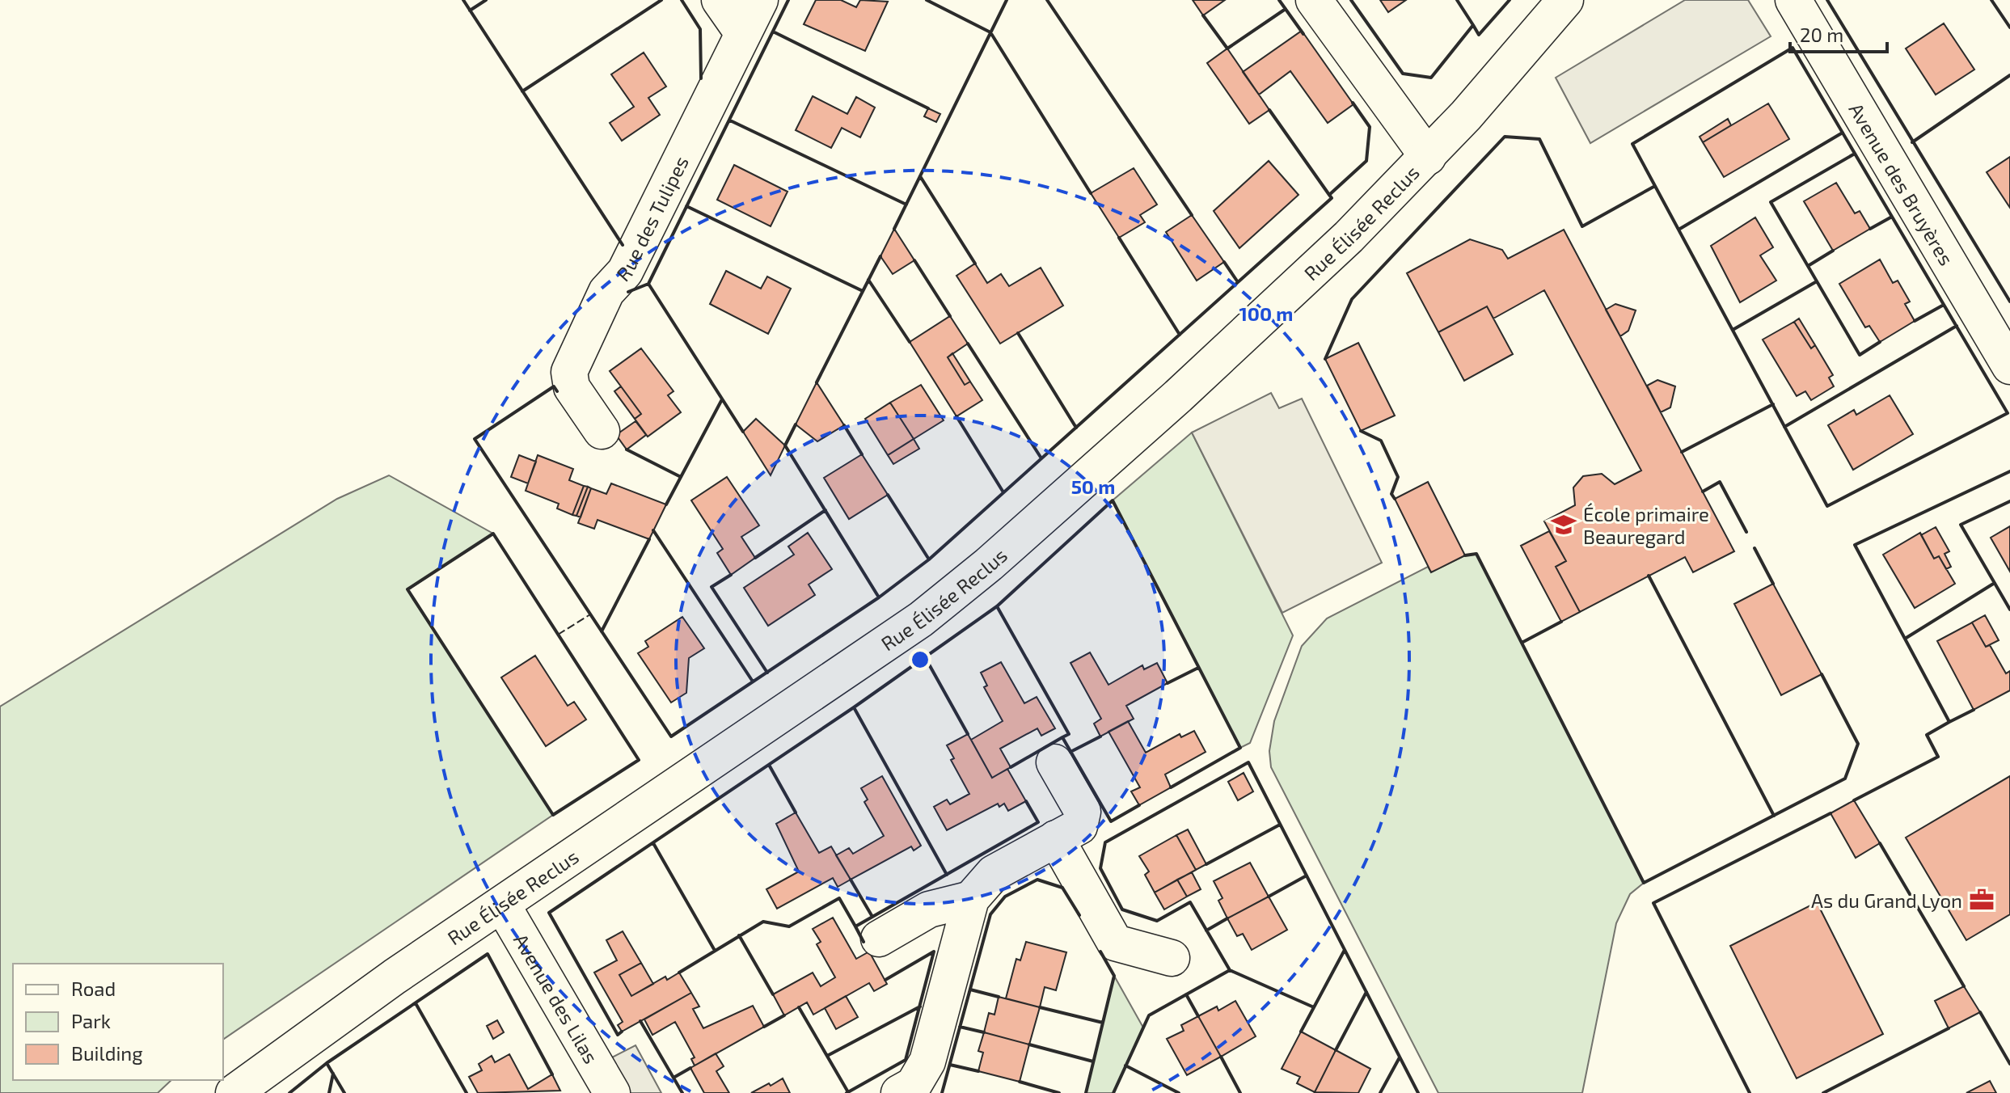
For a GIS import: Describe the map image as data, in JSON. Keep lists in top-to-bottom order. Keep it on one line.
{"streets":{"street":["Avenue des Bruyères","Rue des Tulipes","Rue Élisée Reclus","Avenue des Lilas"]},"crossings":[["Rue Élisée Reclus","Avenue des Lilas"]],"places":{"school or university":["École primaire Beauregard"],"office":["As du Grand Lyon"]},"legend":["Road","Park","Building"],"scale_bar":"20 m","rings":["100 m","50 m"]}
